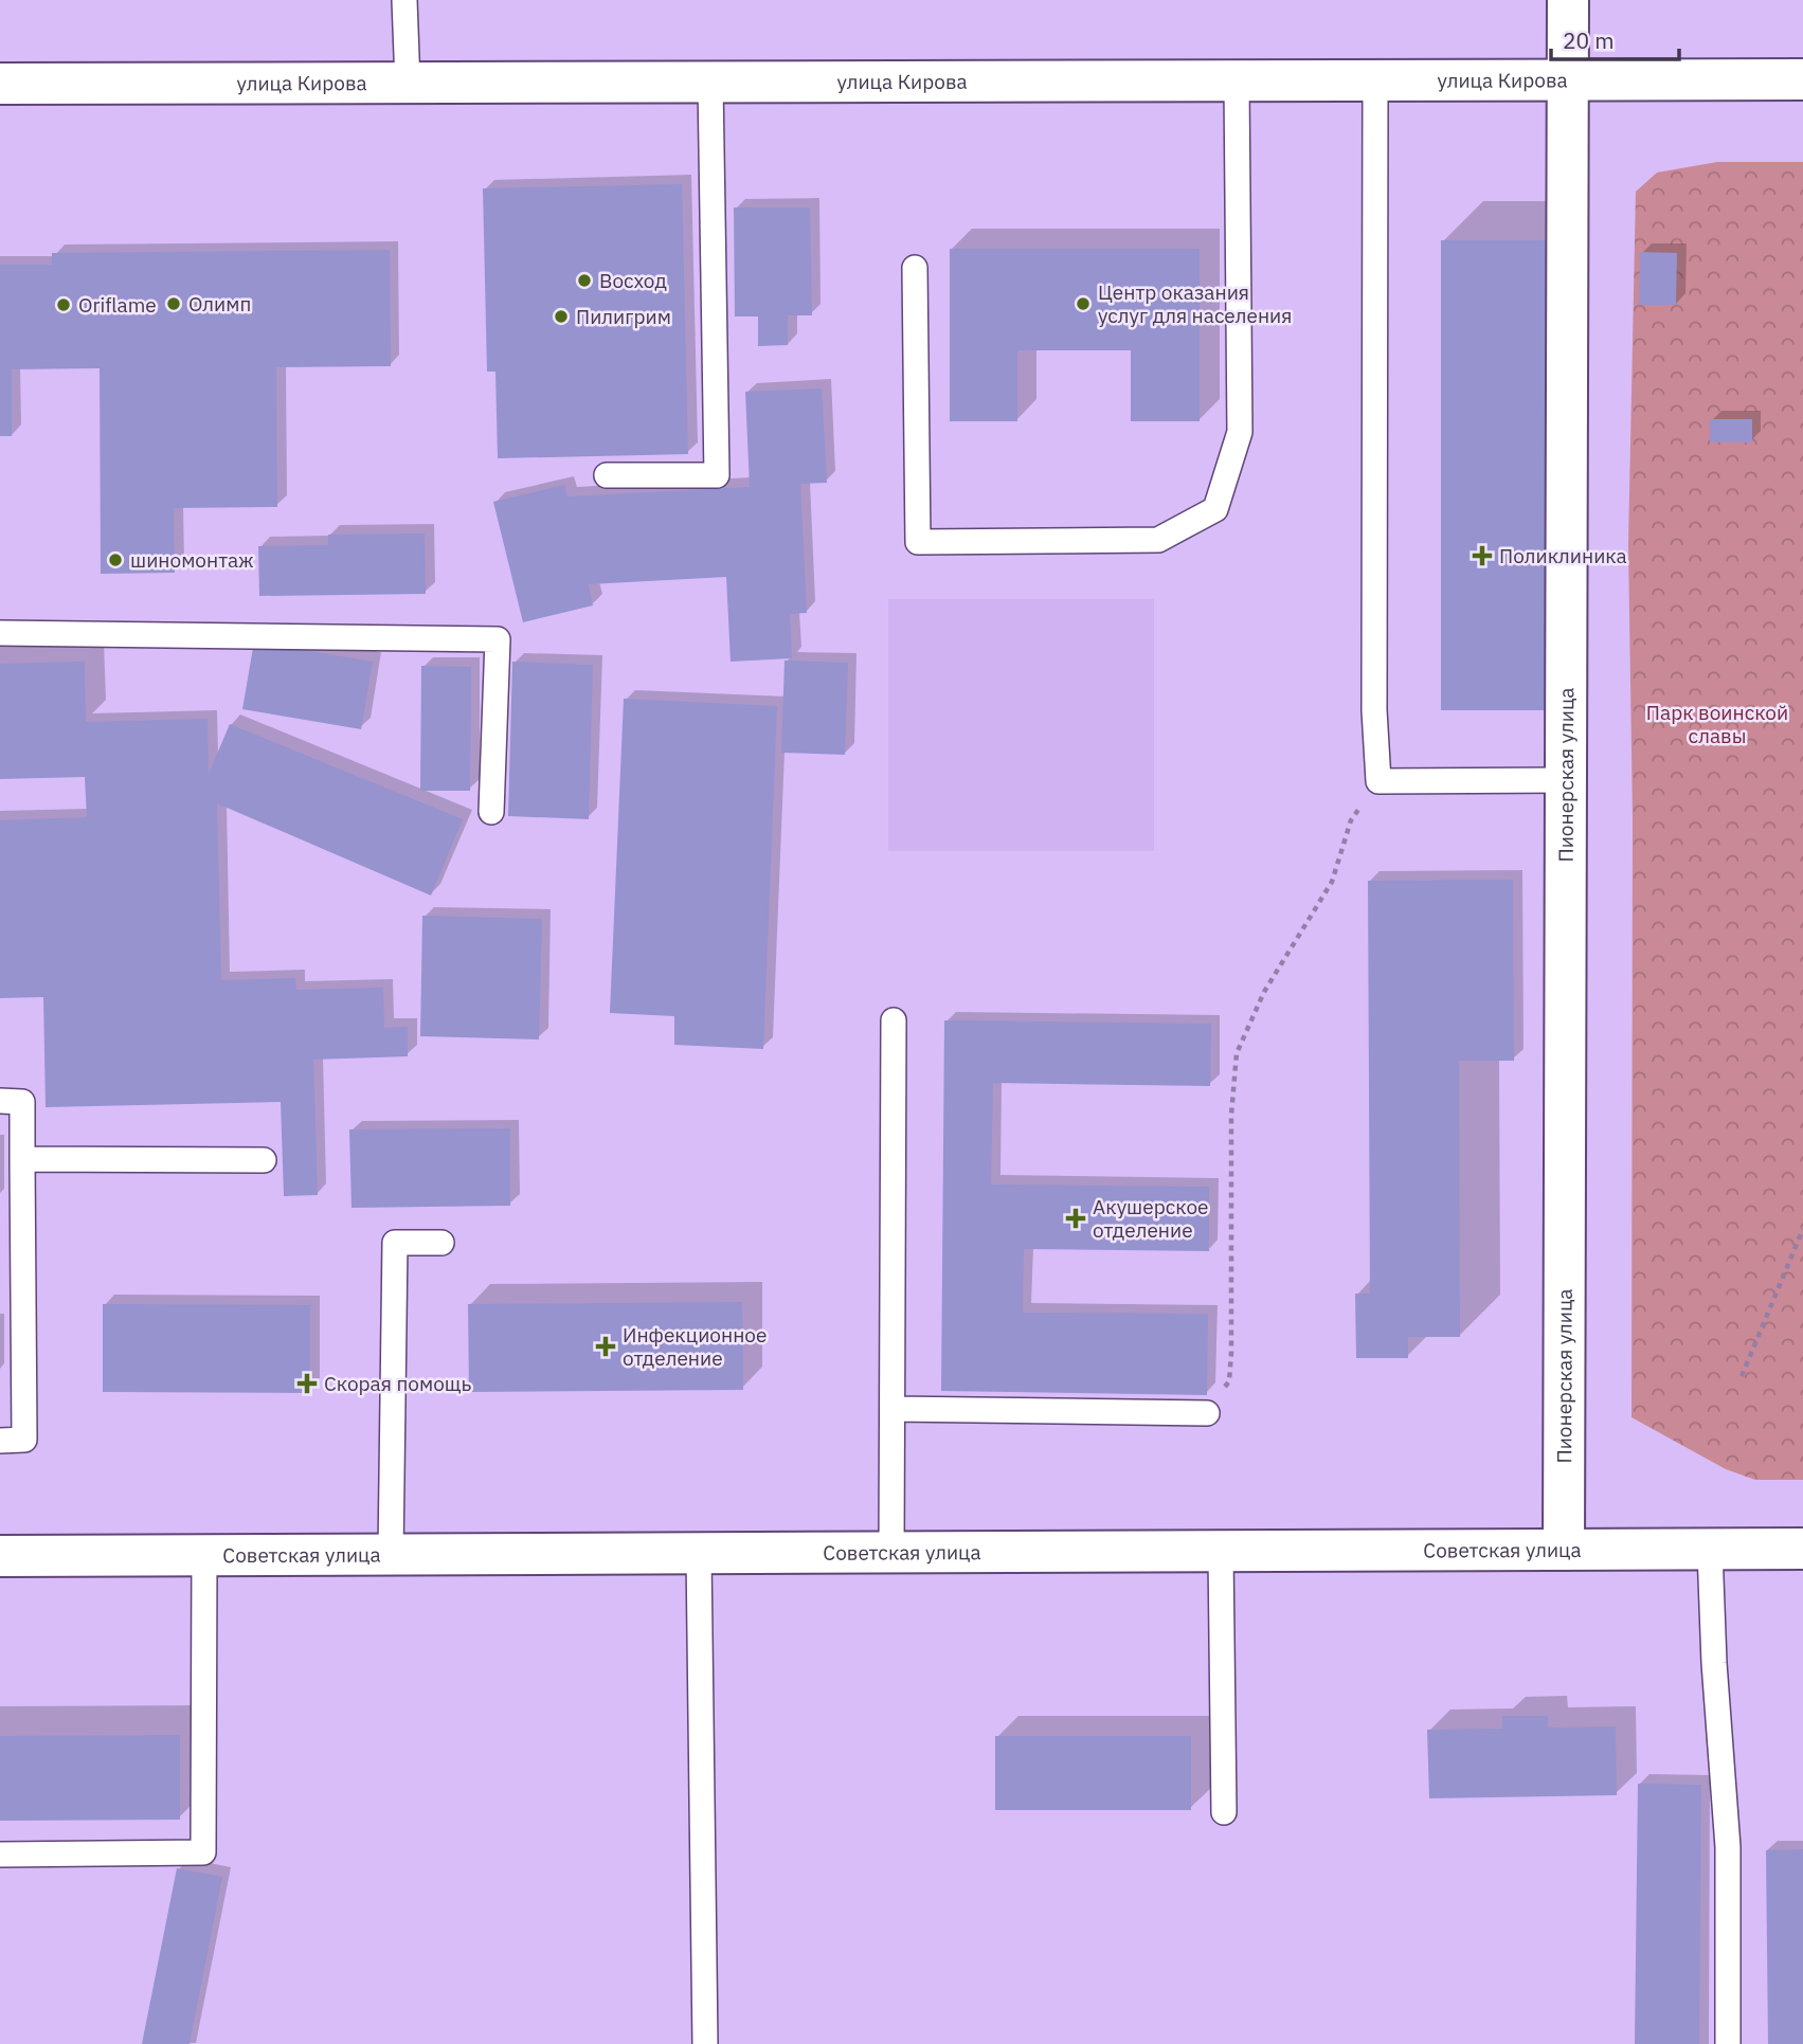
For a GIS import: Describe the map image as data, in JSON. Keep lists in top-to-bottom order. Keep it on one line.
{"streets":{"street":["улица Кирова","Пионерская улица","Советская улица"]},"crossings":[["улица Кирова","Пионерская улица"],["Пионерская улица","Советская улица"]],"parks":["Парк воинской славы"],"places":{"other":["Восход","Олимп","Центр оказания услуг для населения","Oriflame","Пилигрим","шиномонтаж"],"health":["Поликлиника","Акушерское отделение","Инфекционное отделение","Скорая помощь"]},"scale_bar":"20 m"}
